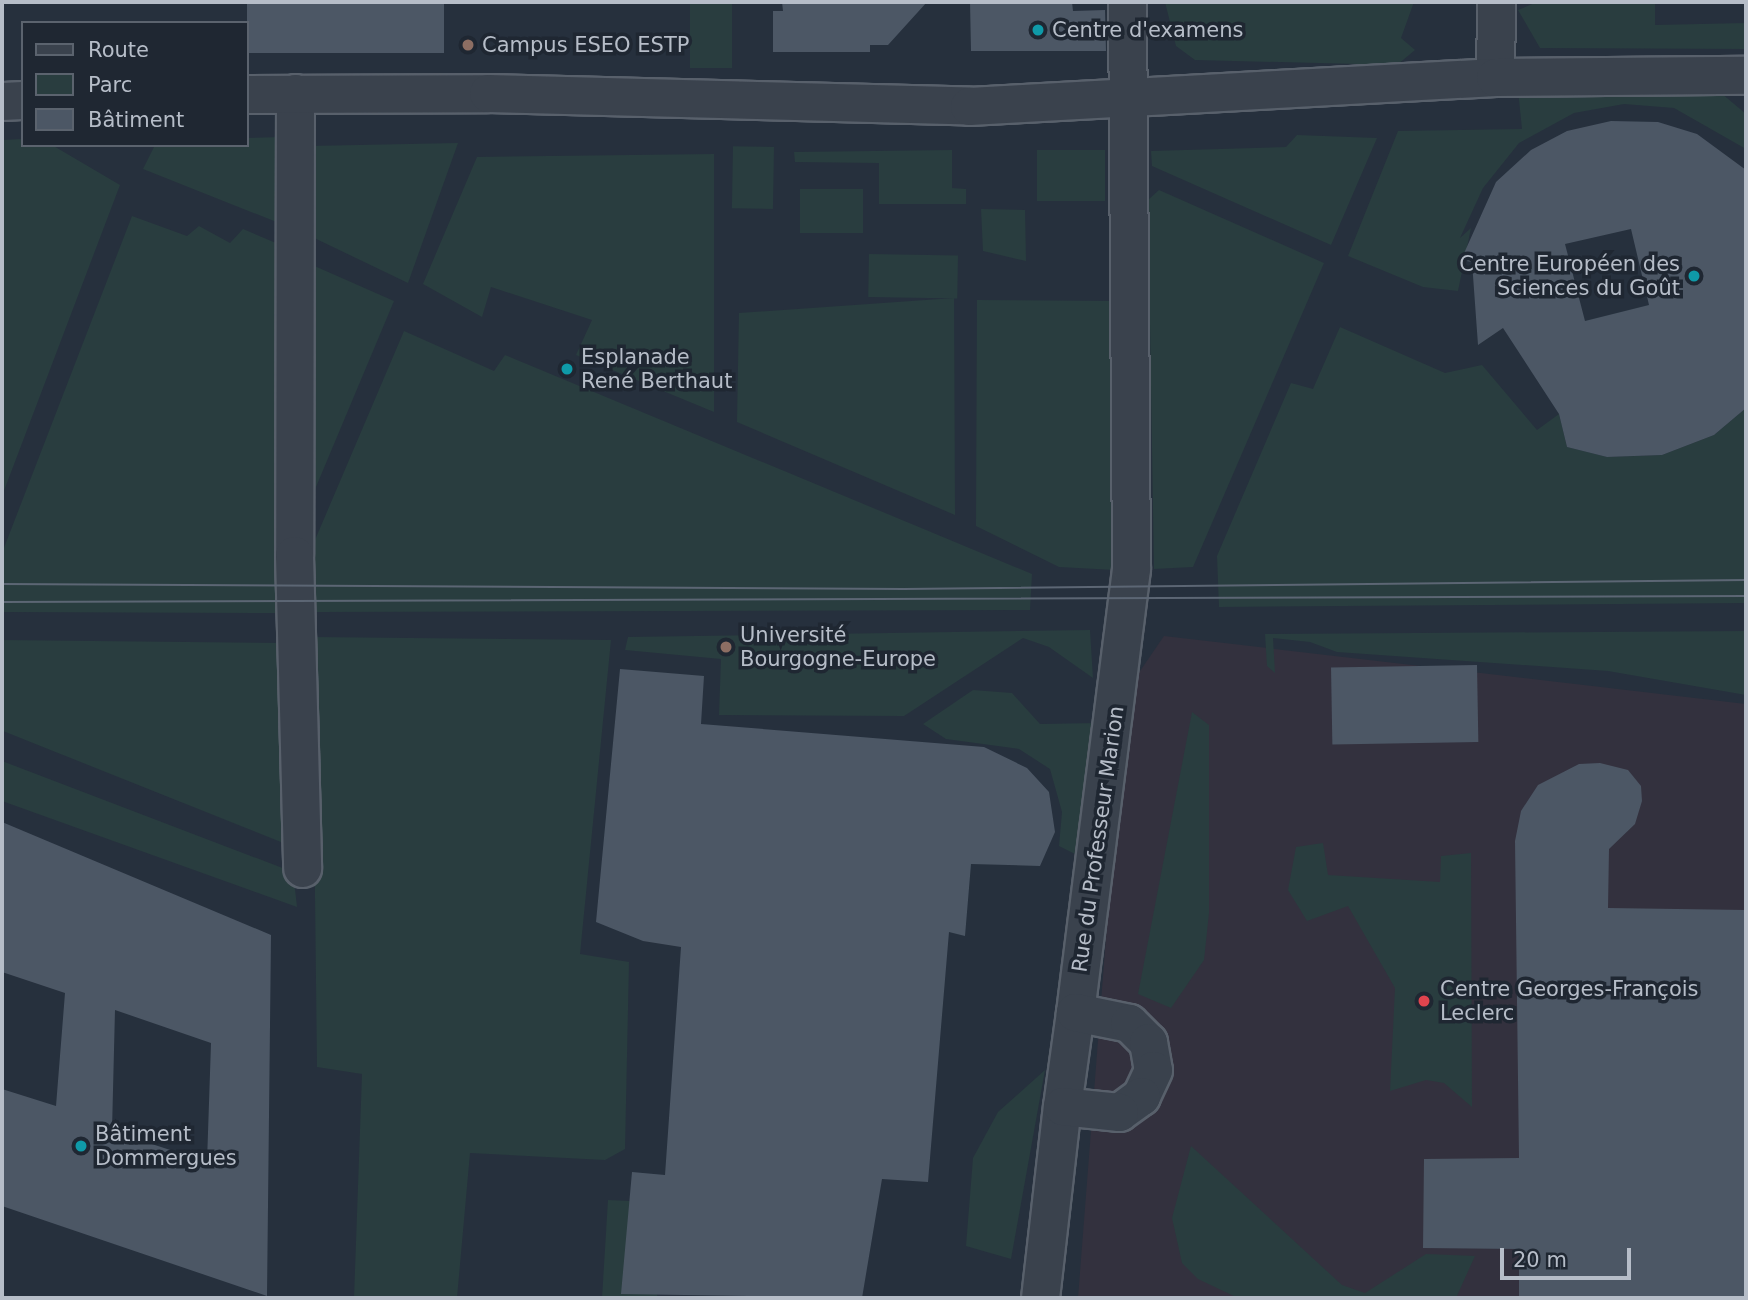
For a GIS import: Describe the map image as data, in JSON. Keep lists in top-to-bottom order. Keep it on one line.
{"streets":{"street":["Rue du Professeur Marion"]},"places":["Centre d'examens","Campus ESEO ESTP","Centre Européen des Sciences du Goût","Esplanade René Berthaut","Université Bourgogne-Europe","Centre Georges-François Leclerc","Bâtiment Dommergues"],"legend":["Route","Parc","Bâtiment"],"scale_bar":"20 m"}
